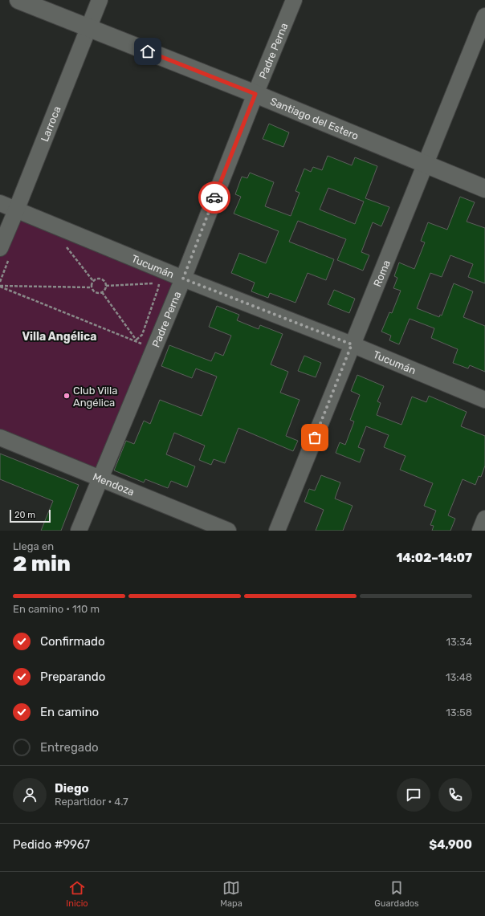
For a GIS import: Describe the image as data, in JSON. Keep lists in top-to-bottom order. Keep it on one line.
{"streets":{"street":["Padre Perna","Santiago del Estero","Larroca","Tucumán","Roma","Mendoza"]},"crossings":[["Padre Perna","Santiago del Estero"],["Padre Perna","Tucumán"],["Padre Perna","Mendoza"],["Santiago del Estero","Larroca"],["Santiago del Estero","Roma"],["Larroca","Tucumán"],["Tucumán","Roma"]],"districts":["Villa Angélica"],"places":["Club Villa Angélica"],"scale_bar":"20 m","page":{"scale":"20 m","heading":["2 min","Llega en","14:02–14:07"],"panel":["Diego","Repartidor · 4.7","Pedido #9967","$4,900"],"bar":"En camino · 110 m","list":[["Confirmado","13:34"],["Preparando","13:48"],["En camino","13:58"],"Entregado"],"tabs":["Inicio","Mapa","Guardados"]}}
